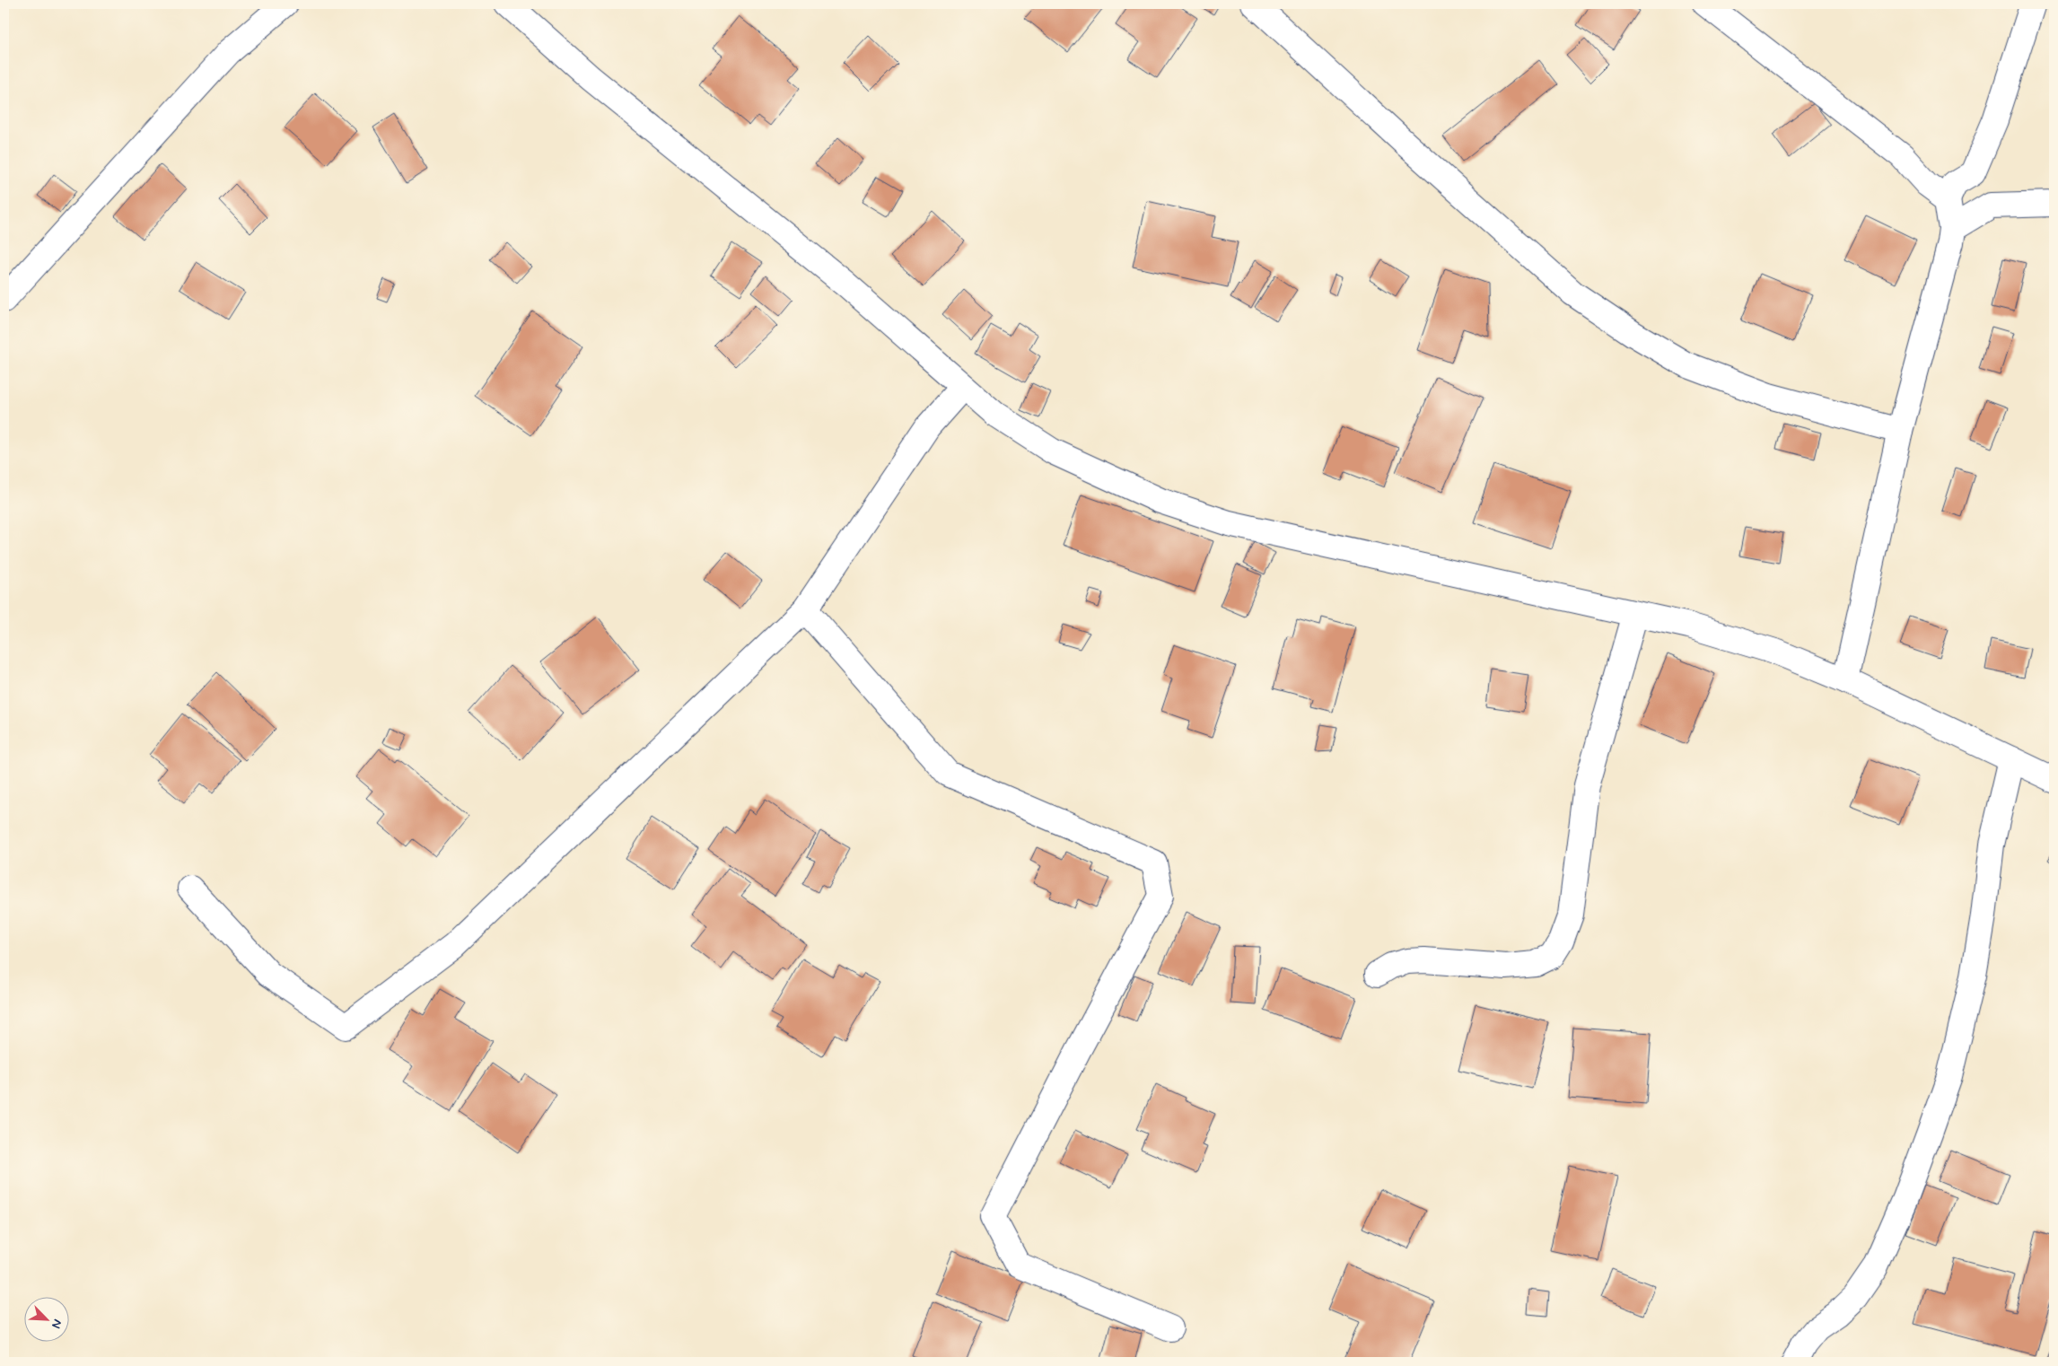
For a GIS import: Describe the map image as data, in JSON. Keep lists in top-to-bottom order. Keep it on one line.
{"north":"bottom right"}
